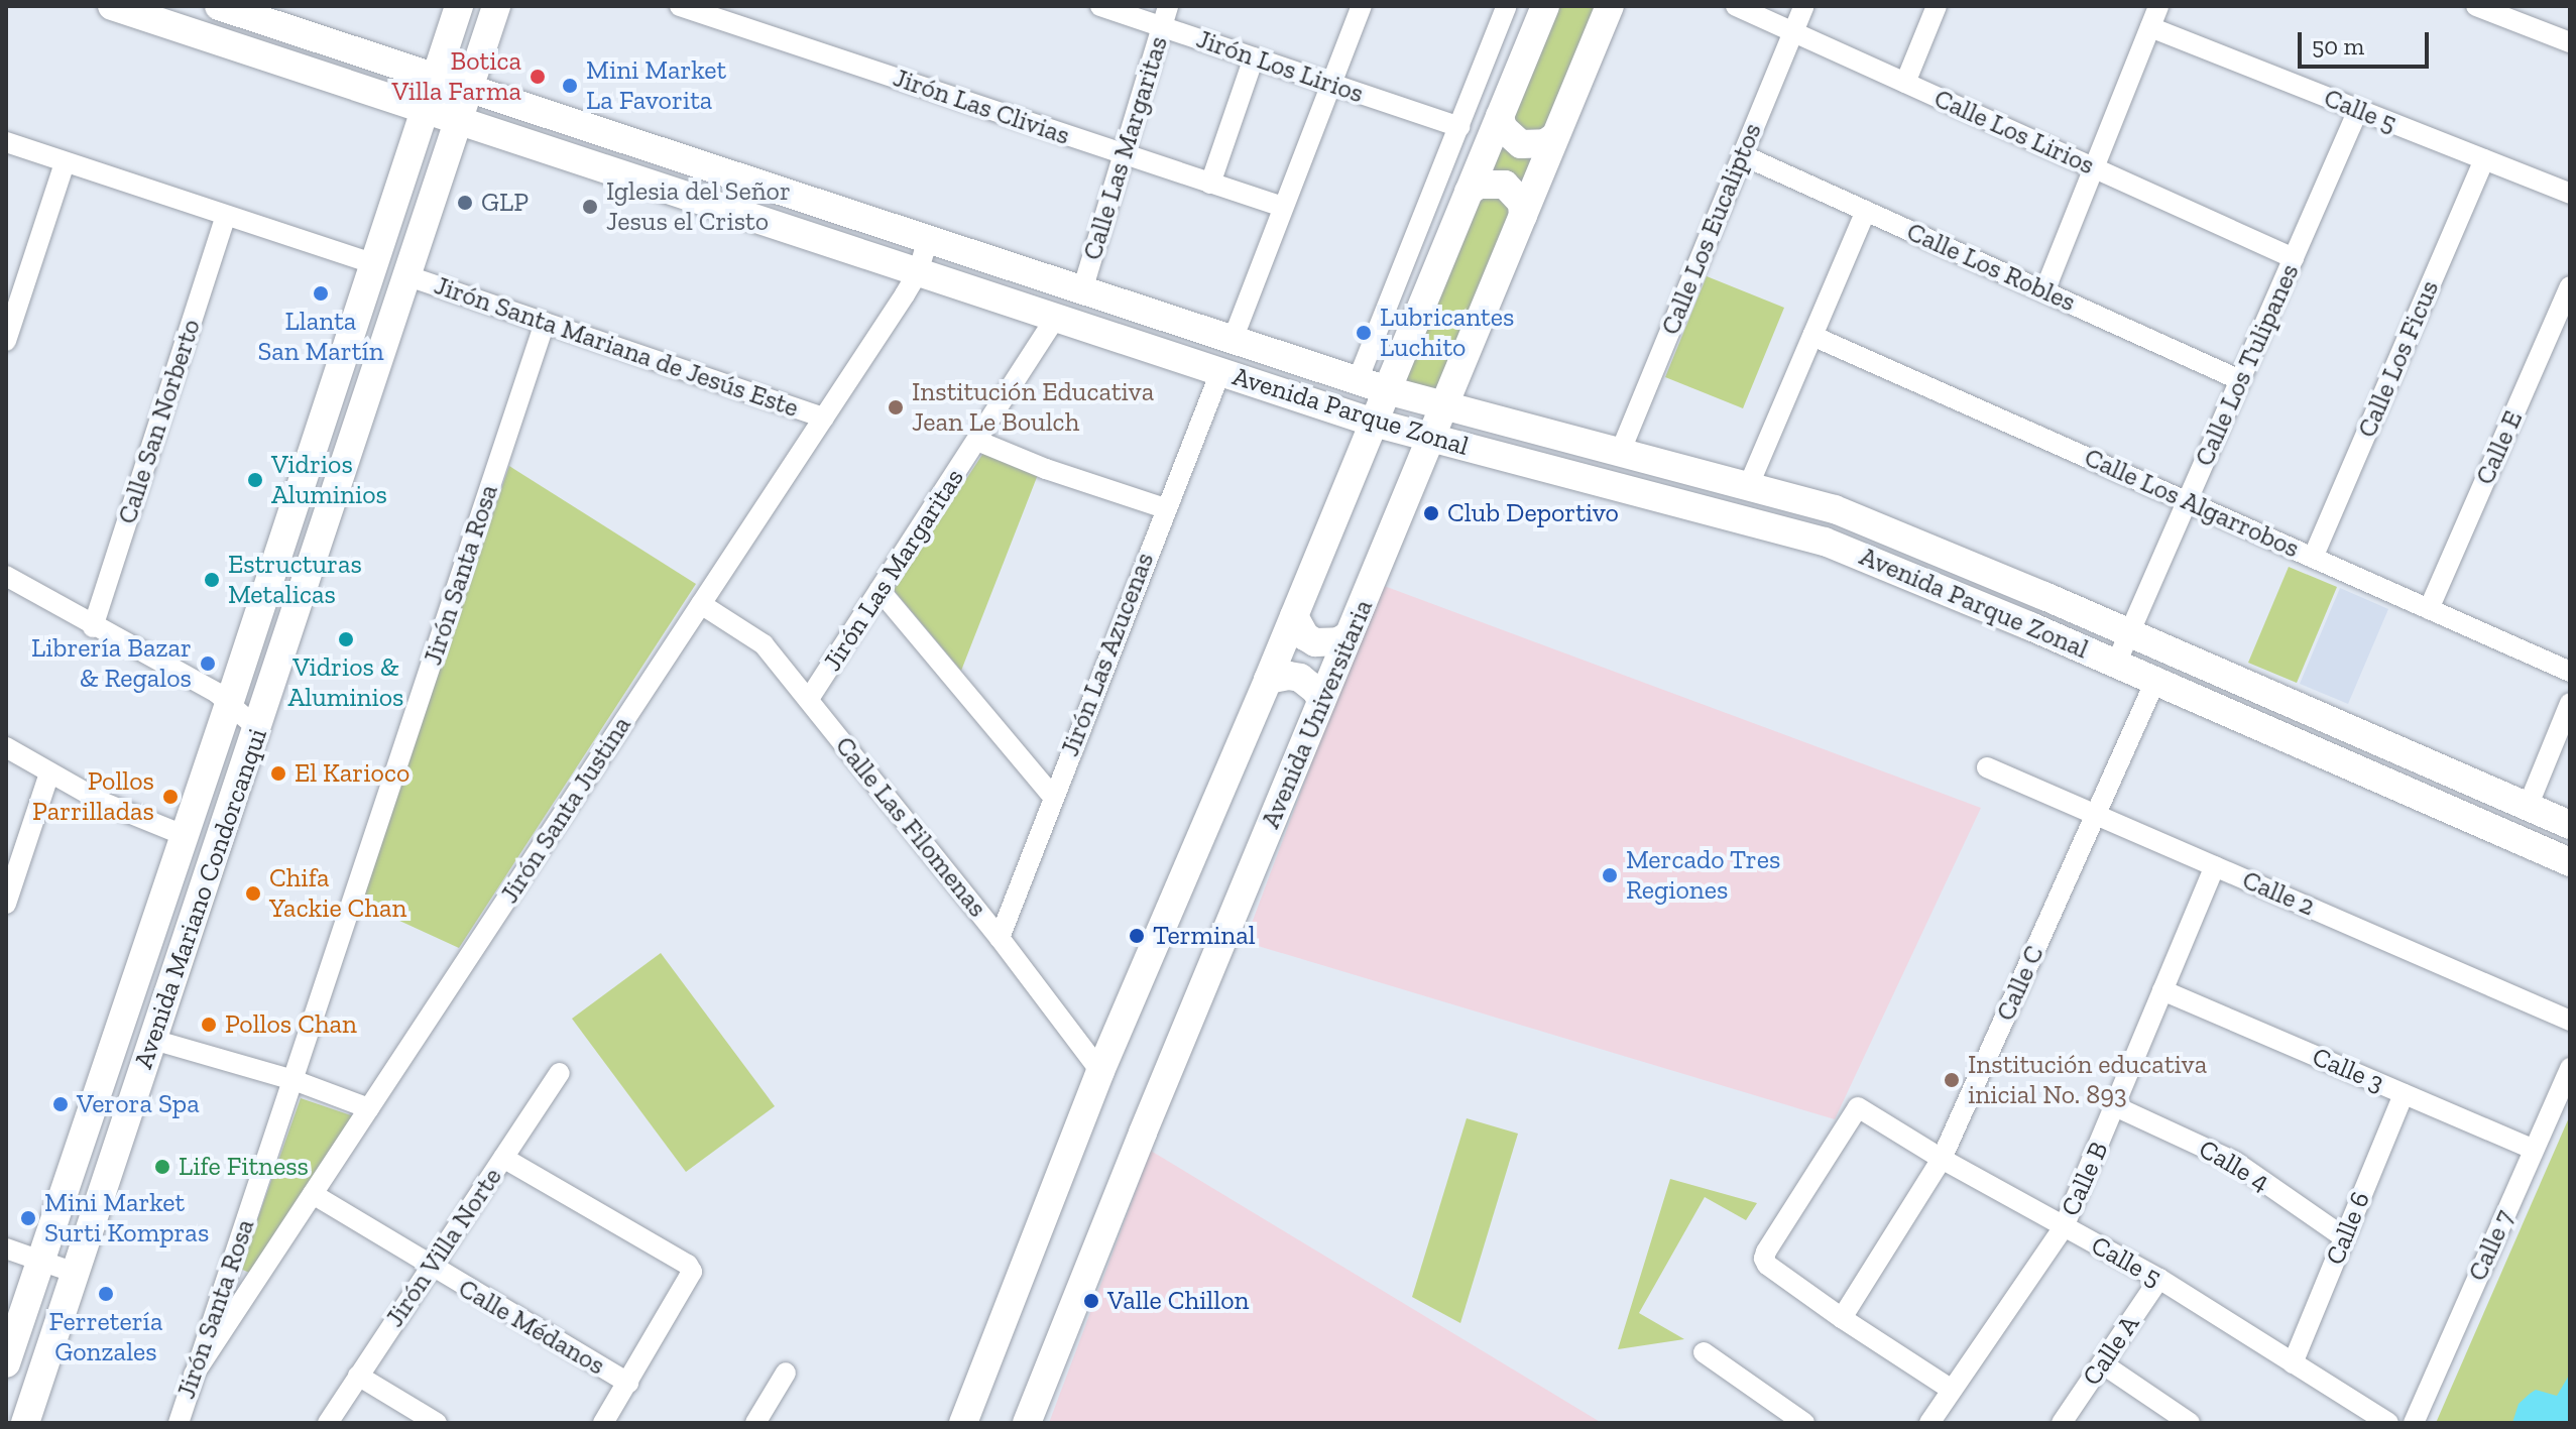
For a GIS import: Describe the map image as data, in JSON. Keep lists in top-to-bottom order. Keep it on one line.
{"streets":{"main road":["Avenida Parque Zonal","Avenida Universitaria","Avenida Mariano Condorcanqui"],"street":["Jirón Los Lirios","Jirón Las Clivias","Calle 5","Calle Los Lirios","Calle Las Margaritas","Calle Los Eucaliptos","Calle Los Robles","Jirón Santa Mariana de Jesús Este","Calle Los Ficus","Calle Los Tulipanes","Calle San Norberto","Calle E","Calle Los Algarrobos","Jirón Las Margaritas","Jirón Santa Rosa","Jirón Las Azucenas","Jirón Santa Justina","Calle Las Filomenas","Calle 2","Calle C","Calle 3","Calle 4","Calle B","Calle 6","Calle 7","Jirón Villa Norte","Calle Médanos","Calle A"]},"crossings":[["Jirón Los Lirios","Calle Las Margaritas"],["Jirón Las Clivias","Calle Las Margaritas"],["Calle 5","Calle Los Ficus"],["Calle 5","Calle Los Tulipanes"],["Calle 5","Calle C"],["Calle 5","Calle B"],["Calle 5","Calle 6"],["Calle 5","Calle A"],["Calle Los Lirios","Calle Los Eucaliptos"],["Calle Los Lirios","Calle Los Tulipanes"],["Calle Las Margaritas","Avenida Parque Zonal"],["Calle Los Eucaliptos","Calle Los Robles"],["Calle Los Eucaliptos","Avenida Parque Zonal"],["Calle Los Robles","Calle Los Tulipanes"],["Jirón Santa Mariana de Jesús Este","Jirón Santa Rosa"],["Jirón Santa Mariana de Jesús Este","Jirón Santa Justina"],["Jirón Santa Mariana de Jesús Este","Avenida Mariano Condorcanqui"],["Calle Los Ficus","Calle Los Algarrobos"],["Calle Los Tulipanes","Avenida Parque Zonal"],["Calle Los Tulipanes","Calle Los Algarrobos"],["Avenida Parque Zonal","Jirón Las Margaritas"],["Avenida Parque Zonal","Jirón Las Azucenas"],["Avenida Parque Zonal","Avenida Universitaria"],["Avenida Parque Zonal","Jirón Santa Justina"],["Avenida Parque Zonal","Avenida Mariano Condorcanqui"],["Avenida Parque Zonal","Calle C"],["Calle E","Calle Los Algarrobos"],["Jirón Las Margaritas","Calle Las Filomenas"],["Jirón Santa Rosa","Jirón Santa Justina"],["Jirón Las Azucenas","Calle Las Filomenas"],["Jirón Santa Justina","Calle Las Filomenas"],["Jirón Santa Justina","Calle Médanos"],["Calle 2","Calle C"],["Calle 2","Calle B"],["Calle 3","Calle B"],["Calle 3","Calle 6"],["Calle 3","Calle 7"],["Calle 4","Calle B"],["Calle 4","Calle 6"],["Jirón Villa Norte","Calle Médanos"]],"places":["Botica Villa Farma","Mini Market La Favorita","GLP","Iglesia del Señor Jesus el Cristo","Llanta San Martín","Lubricantes Luchito","Institución Educativa Jean Le Boulch","Vidrios Aluminios","Club Deportivo","Estructuras Metalicas","Vidrios & Aluminios","Librería Bazar & Regalos","El Karioco","Pollos Parrilladas","Mercado Tres Regiones","Chifa Yackie Chan","Terminal","Pollos Chan","Institución educativa inicial No. 893","Verora Spa","Life Fitness","Mini Market Surti Kompras","Ferretería Gonzales","Valle Chillon"],"scale_bar":"50 m"}
